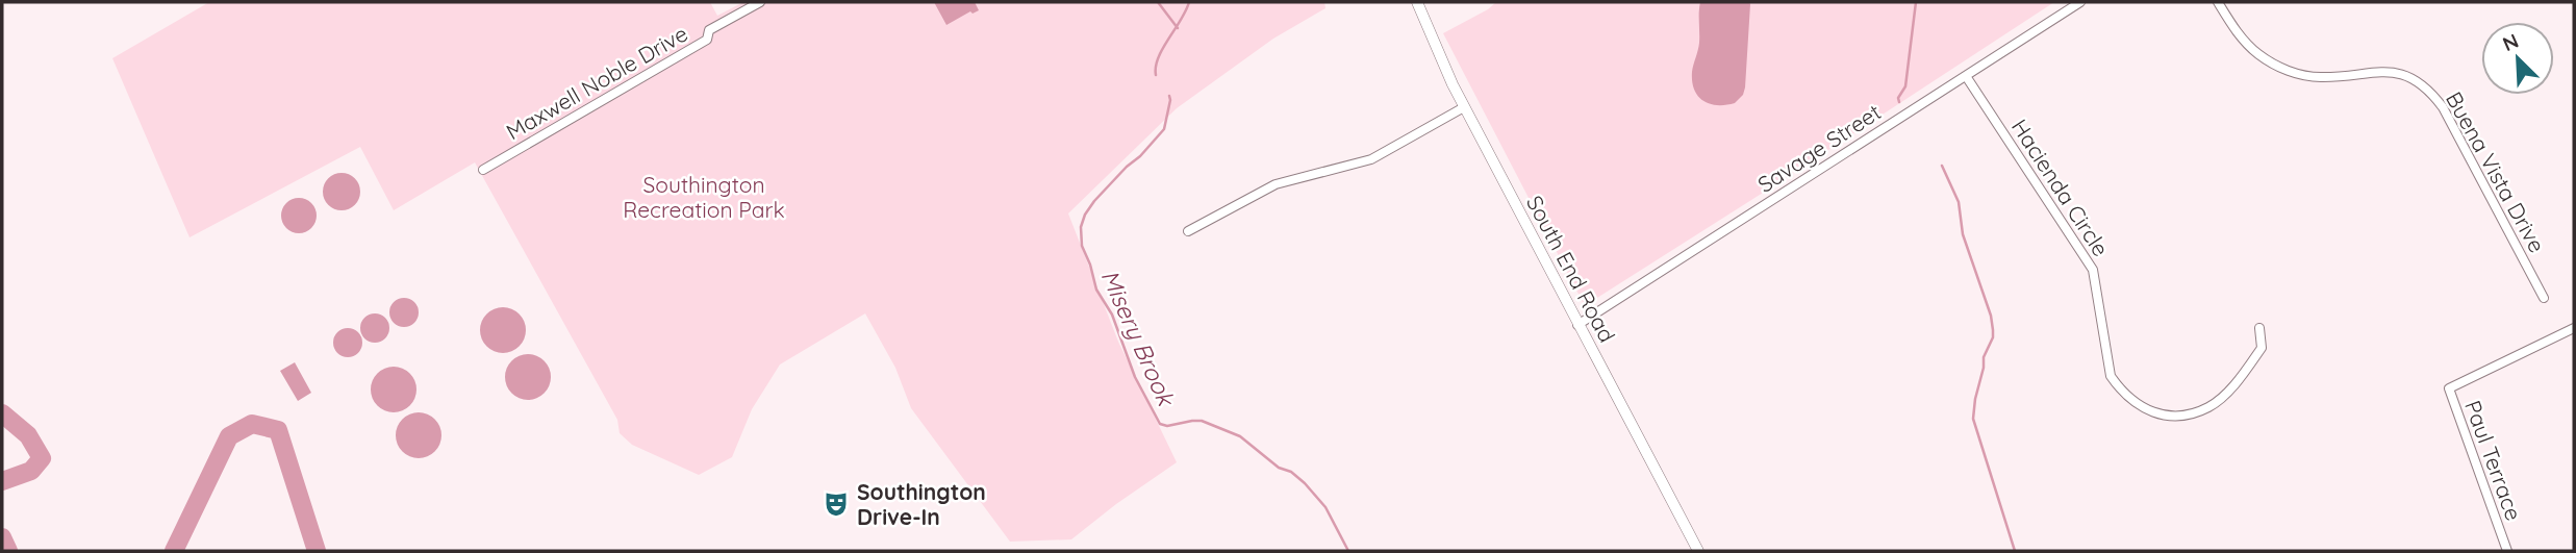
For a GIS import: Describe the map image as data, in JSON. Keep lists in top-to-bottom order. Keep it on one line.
{"streets":{"street":["Maxwell Noble Drive","Savage Street","Buena Vista Drive","Hacienda Circle","South End Road","Paul Terrace"]},"crossings":[["Savage Street","Hacienda Circle"],["Savage Street","South End Road"]],"water":["Misery Brook"],"parks":["Southington Recreation Park"],"places":{"theatre":["Southington Drive-In"]},"north":"top left"}
